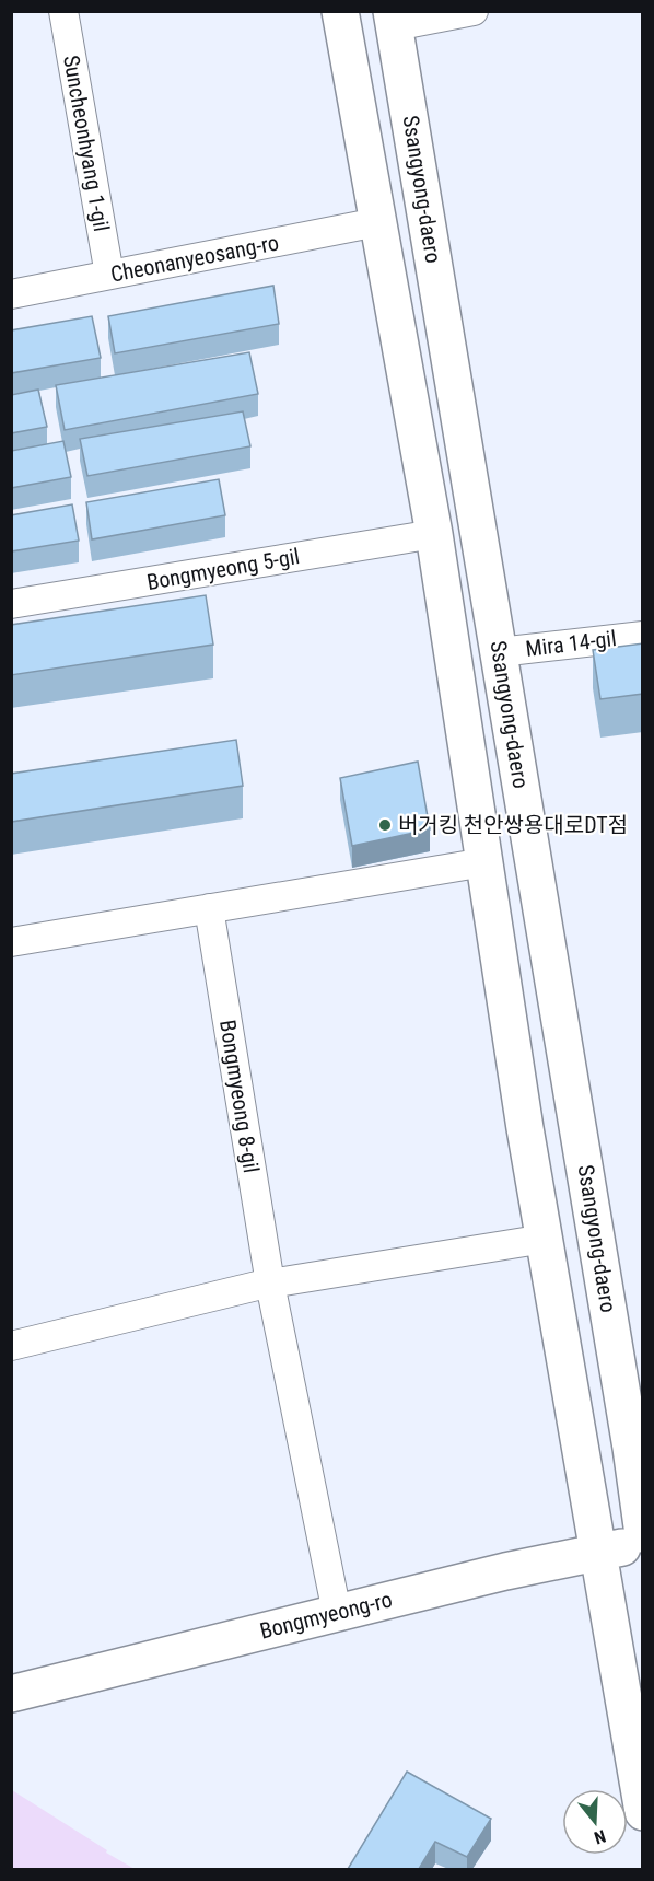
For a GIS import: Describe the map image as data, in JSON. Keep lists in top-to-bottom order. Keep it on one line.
{"streets":{"main road":["Ssangyong-daero","Bongmyeong-ro"],"street":["Suncheonhyang 1-gil","Cheonanyeosang-ro","Bongmyeong 5-gil","Mira 14-gil","Bongmyeong 8-gil"]},"crossings":[["Suncheonhyang 1-gil","Cheonanyeosang-ro"],["Ssangyong-daero","Mira 14-gil"],["Bongmyeong 8-gil","Bongmyeong-ro"]],"places":["버거킹 천안쌍용대로DT점"],"north":"bottom"}
